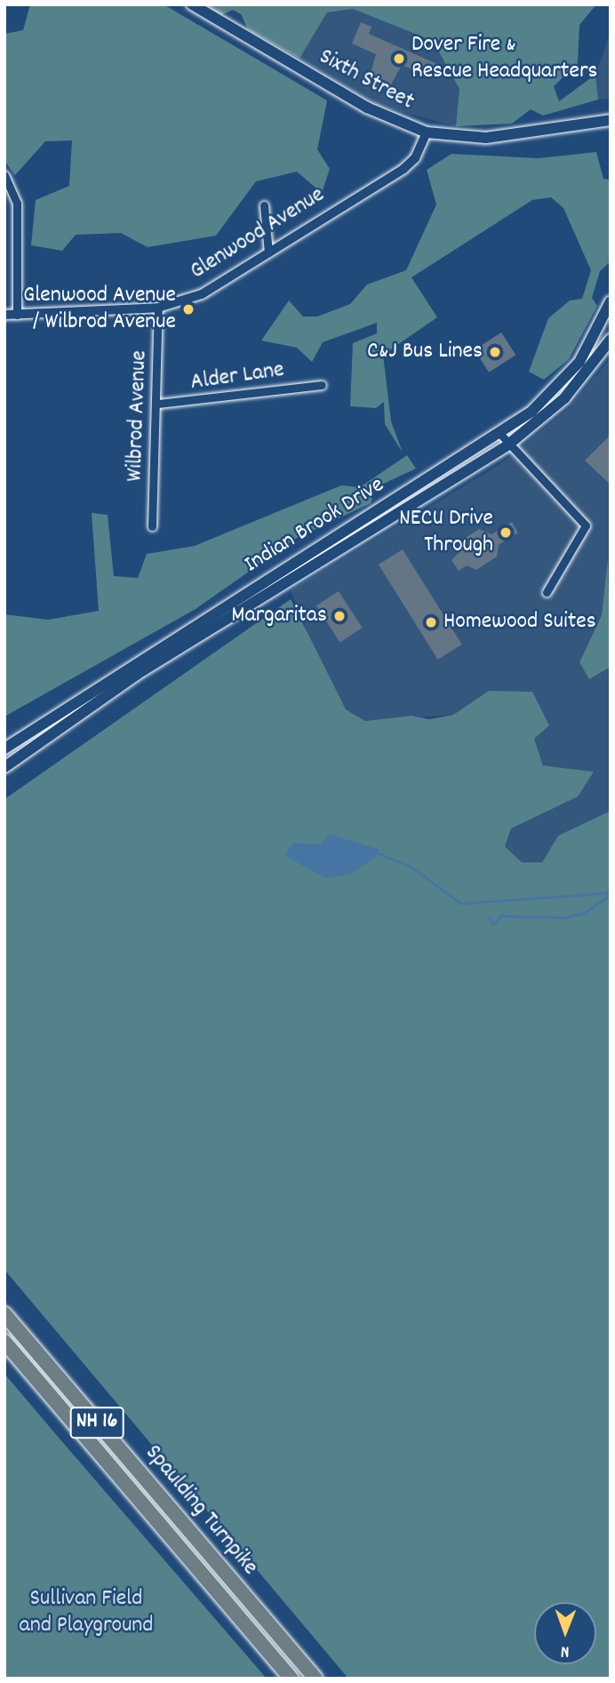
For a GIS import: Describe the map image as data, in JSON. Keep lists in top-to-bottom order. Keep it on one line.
{"streets":{"highway":["NH 16","Spaulding Turnpike"],"main road":["Sixth Street","Indian Brook Drive"],"street":["Glenwood Avenue","Alder Lane","Wilbrod Avenue"]},"crossings":[["Sixth Street","Glenwood Avenue"],["Glenwood Avenue","Wilbrod Avenue"],["Alder Lane","Wilbrod Avenue"]],"parks":["Sullivan Field and Playground"],"places":["Dover Fire & Rescue Headquarters","Glenwood Avenue / Wilbrod Avenue","C&J Bus Lines","NECU Drive Through","Margaritas","Homewood Suites"],"north":"bottom"}
